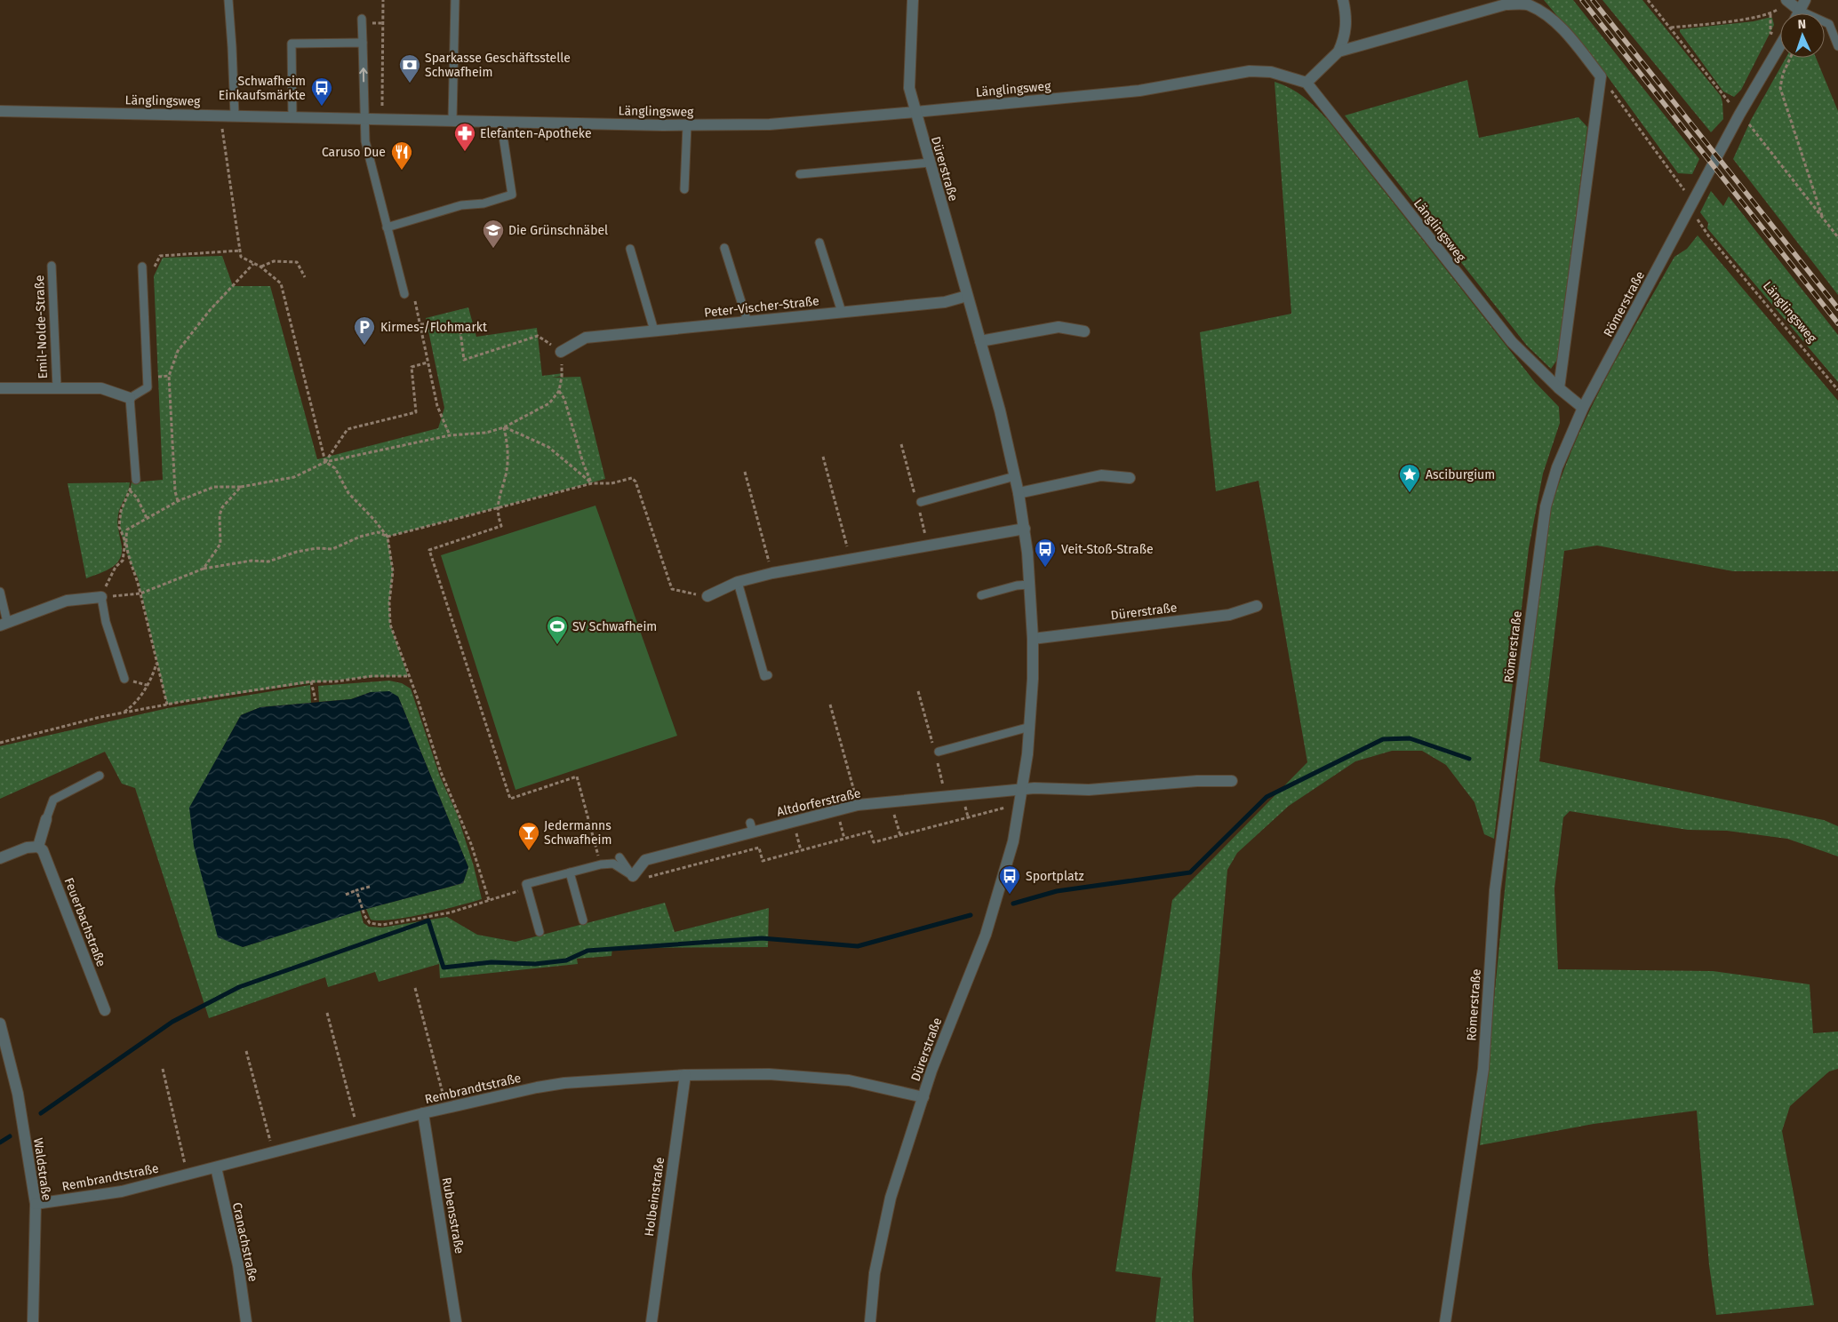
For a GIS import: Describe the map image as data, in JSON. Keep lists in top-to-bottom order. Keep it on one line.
{"streets":{"street":["Länglingsweg","Dürerstraße","Römerstraße","Peter-Vischer-Straße","Emil-Nolde-Straße","Altdorferstraße","Feuerbachstraße","Rembrandtstraße","Waldstraße","Holbeinstraße","Rubensstraße","Cranachstraße"]},"crossings":[["Länglingsweg","Dürerstraße"],["Länglingsweg","Römerstraße"],["Dürerstraße","Peter-Vischer-Straße"],["Dürerstraße","Altdorferstraße"],["Dürerstraße","Rembrandtstraße"],["Rembrandtstraße","Waldstraße"],["Rembrandtstraße","Holbeinstraße"],["Rembrandtstraße","Rubensstraße"],["Rembrandtstraße","Cranachstraße"]],"places":{"bank":["Sparkasse Geschäftsstelle Schwafheim"],"bus stop":["Schwafheim Einkaufsmärkte","Veit-Stoß-Straße","Sportplatz"],"pharmacy":["Elefanten-Apotheke"],"restaurant":["Caruso Due"],"school or university":["Die Grünschnäbel"],"parking":["Kirmes-/Flohmarkt"],"place":["Asciburgium"],"sports":["SV Schwafheim"],"bar":["Jedermanns Schwafheim"]},"north":"top"}
